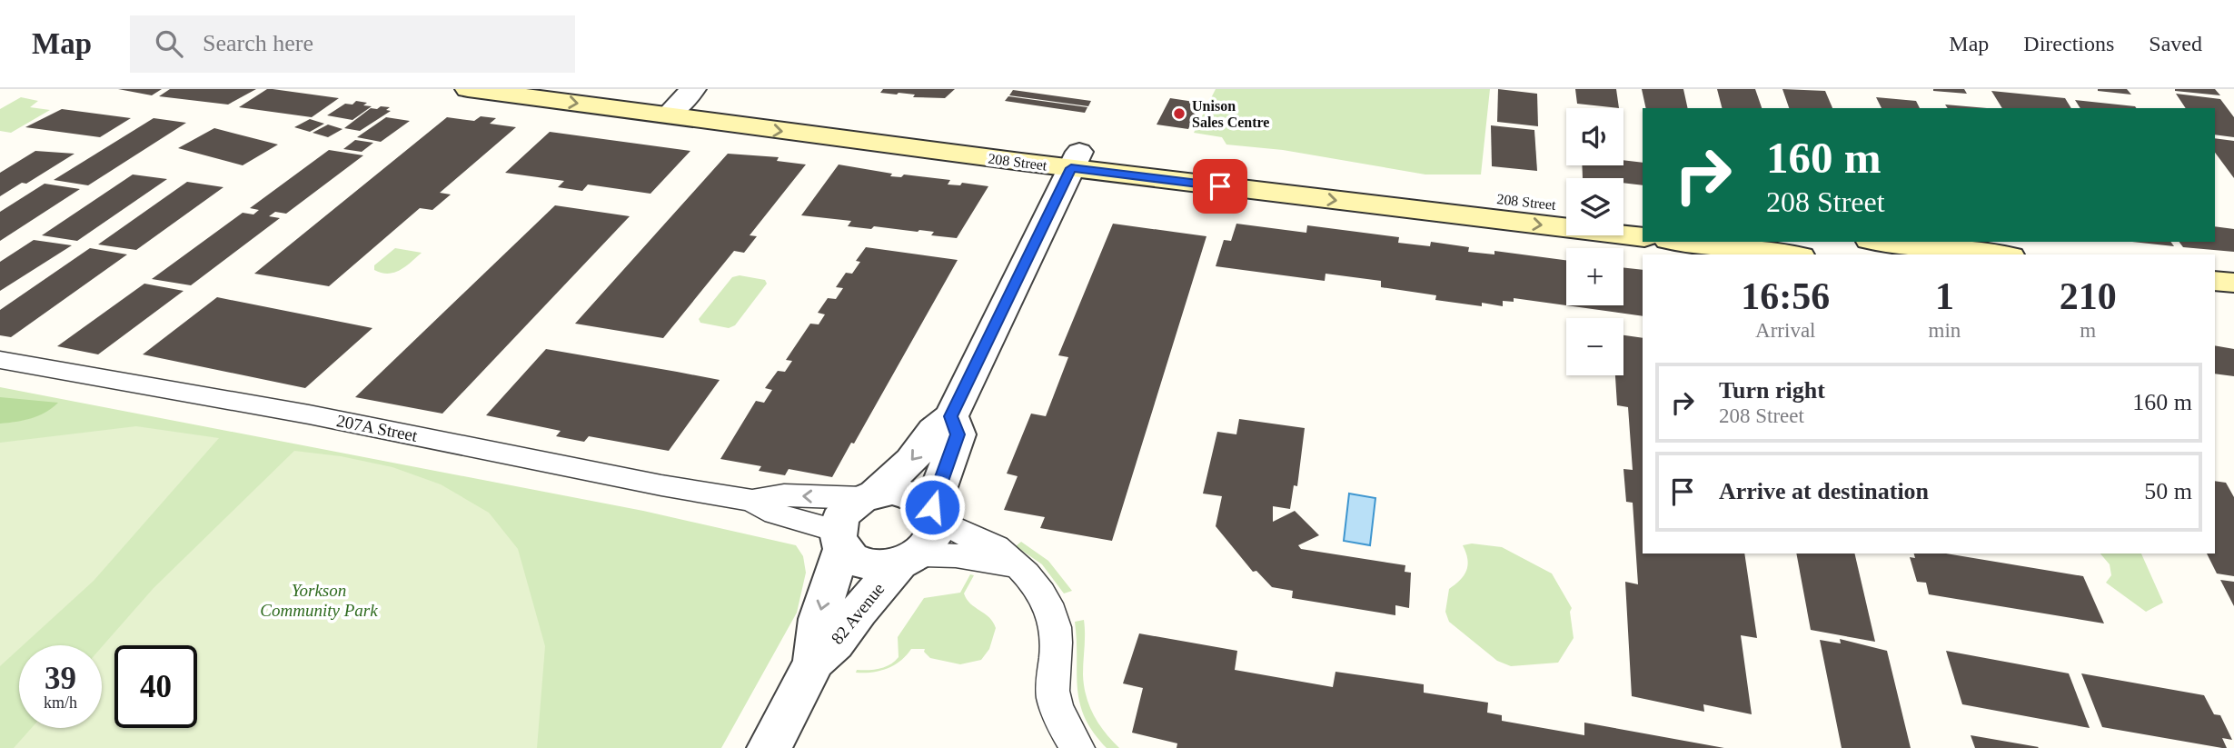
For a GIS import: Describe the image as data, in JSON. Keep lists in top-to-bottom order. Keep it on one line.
{"streets":{"main road":["208 Street"],"street":["207A Street","82 Avenue"]},"crossings":[["207A Street","82 Avenue"]],"parks":["Yorkson Community Park"],"places":["Unison Sales Centre"],"page":{"header":"Map","search":"Search here","nav":["Map","Directions","Saved"],"map_buttons":["+","−"],"turn":["160 m","208 Street"],"eta":["16:56","Arrival","1","min","210","m"],"list":[{"name":"Turn right","note":"208 Street","value":"160 m"},{"name":"Arrive at destination","value":"50 m"}],"speed":"39 km/h","limit":"40"}}
